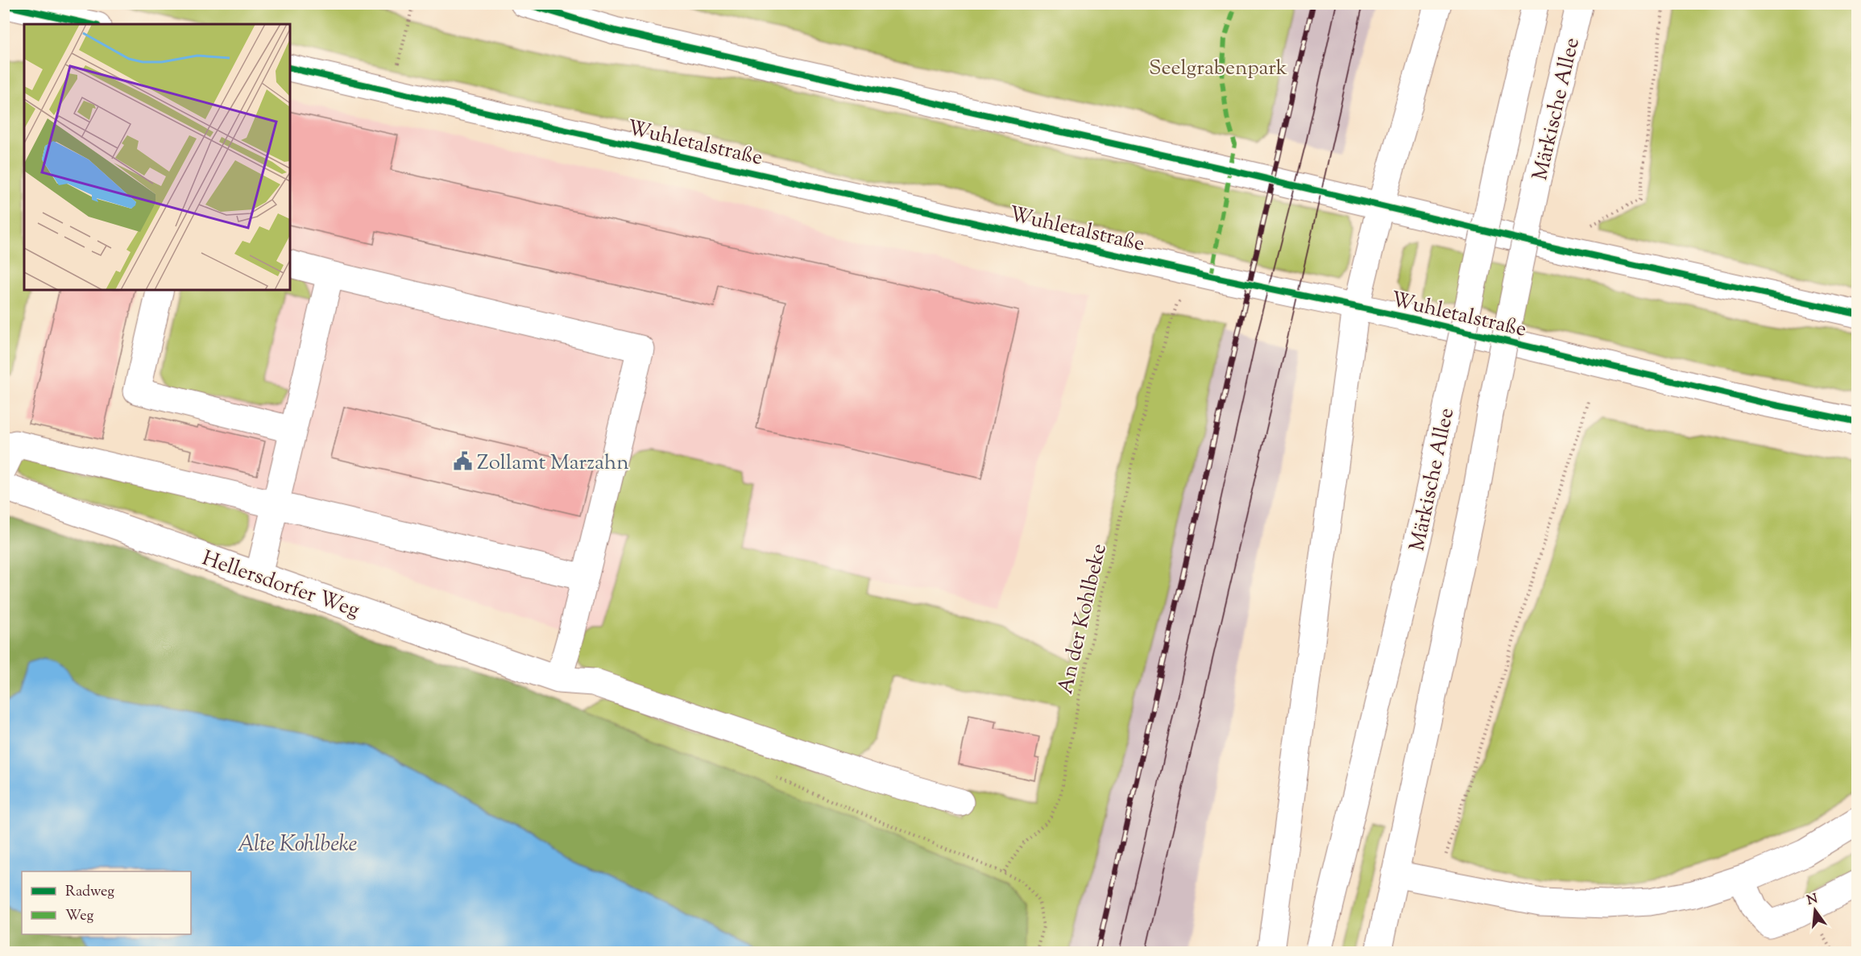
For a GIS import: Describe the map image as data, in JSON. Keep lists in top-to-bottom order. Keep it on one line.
{"streets":{"main road":["Märkische Allee","Wuhletalstraße","Hellersdorfer Weg"],"path":["An der Kohlbeke"]},"crossings":[["Wuhletalstraße","An der Kohlbeke"]],"water":["Alte Kohlbeke"],"parks":["Seelgrabenpark"],"places":{"public building":["Zollamt Marzahn"]},"legend":["Radweg","Weg"],"north":"top"}
